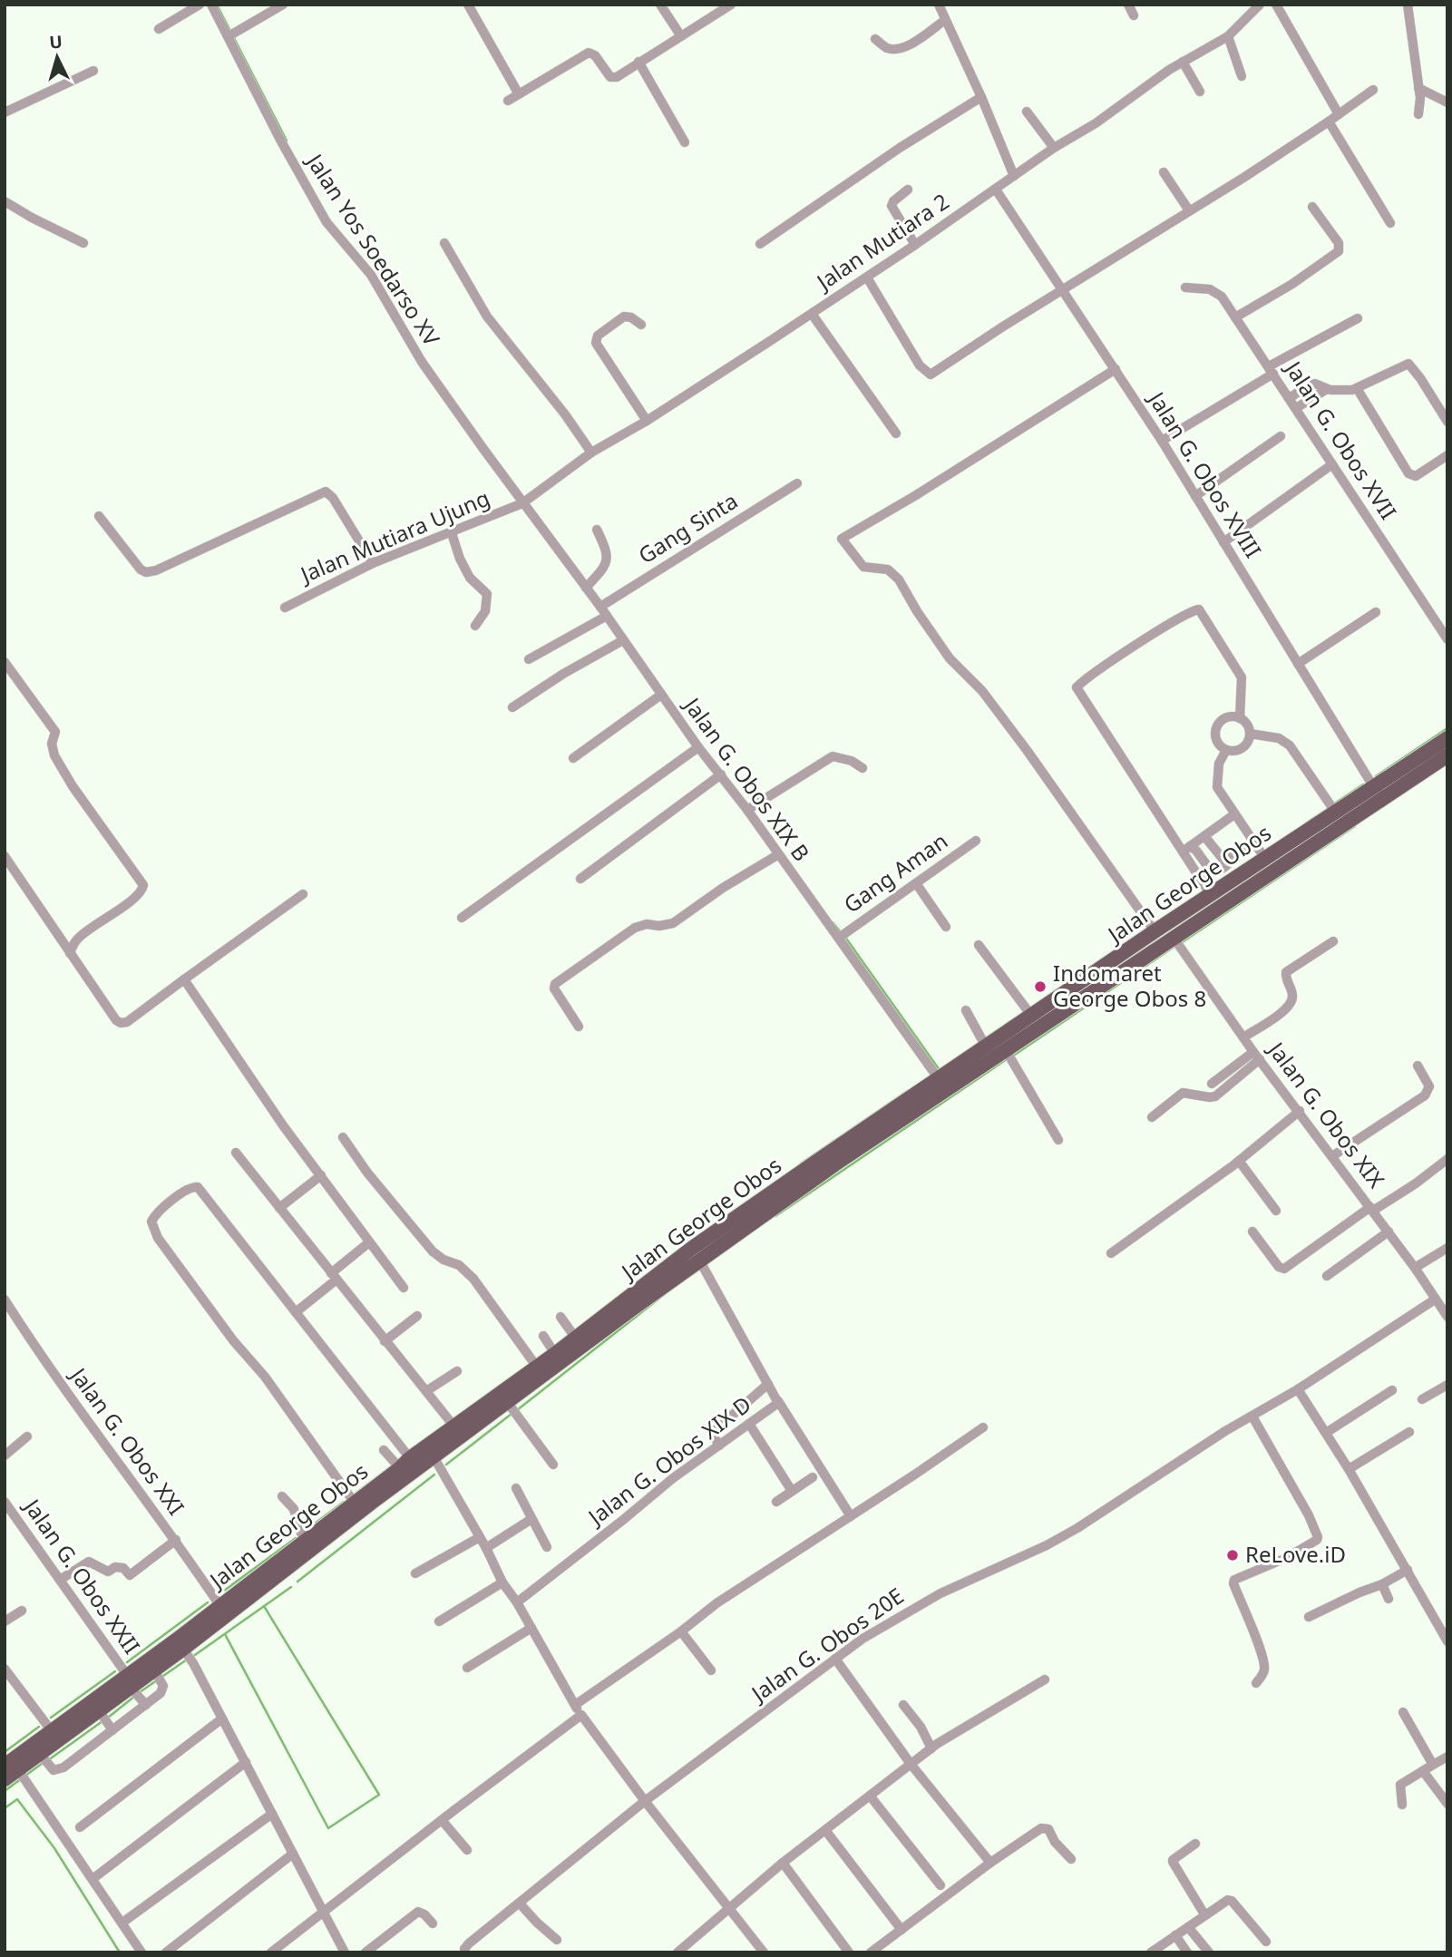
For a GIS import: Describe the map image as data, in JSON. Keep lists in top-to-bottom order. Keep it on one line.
{"streets":{"main road":["Jalan George Obos"],"street":["Jalan Mutiara 2","Jalan Yos Soedarso XV","Jalan G. Obos XVII","Jalan G. Obos XVIII","Gang Sinta","Jalan Mutiara Ujung","Jalan G. Obos XIX B","Gang Aman","Jalan G. Obos XIX","Jalan G. Obos XXI","Jalan G. Obos XIX D","Jalan G. Obos XXII","Jalan G. Obos 20E"]},"crossings":[["Jalan Mutiara 2","Jalan Yos Soedarso XV"],["Jalan Mutiara 2","Jalan G. Obos XVIII"],["Jalan Mutiara 2","Jalan Mutiara Ujung"],["Jalan Mutiara 2","Jalan G. Obos XIX B"],["Jalan Yos Soedarso XV","Jalan Mutiara Ujung"],["Jalan Yos Soedarso XV","Jalan G. Obos XIX B"],["Jalan G. Obos XVIII","Jalan George Obos"],["Gang Sinta","Jalan G. Obos XIX B"],["Jalan Mutiara Ujung","Jalan G. Obos XIX B"],["Jalan G. Obos XIX B","Gang Aman"],["Jalan G. Obos XIX B","Jalan George Obos"],["Jalan George Obos","Jalan G. Obos XIX"],["Jalan George Obos","Jalan G. Obos XXI"],["Jalan George Obos","Jalan G. Obos XIX D"],["Jalan George Obos","Jalan G. Obos XXII"],["Jalan G. Obos XIX","Jalan G. Obos 20E"]],"places":["Indomaret George Obos 8","ReLove.iD"],"north":"top"}
